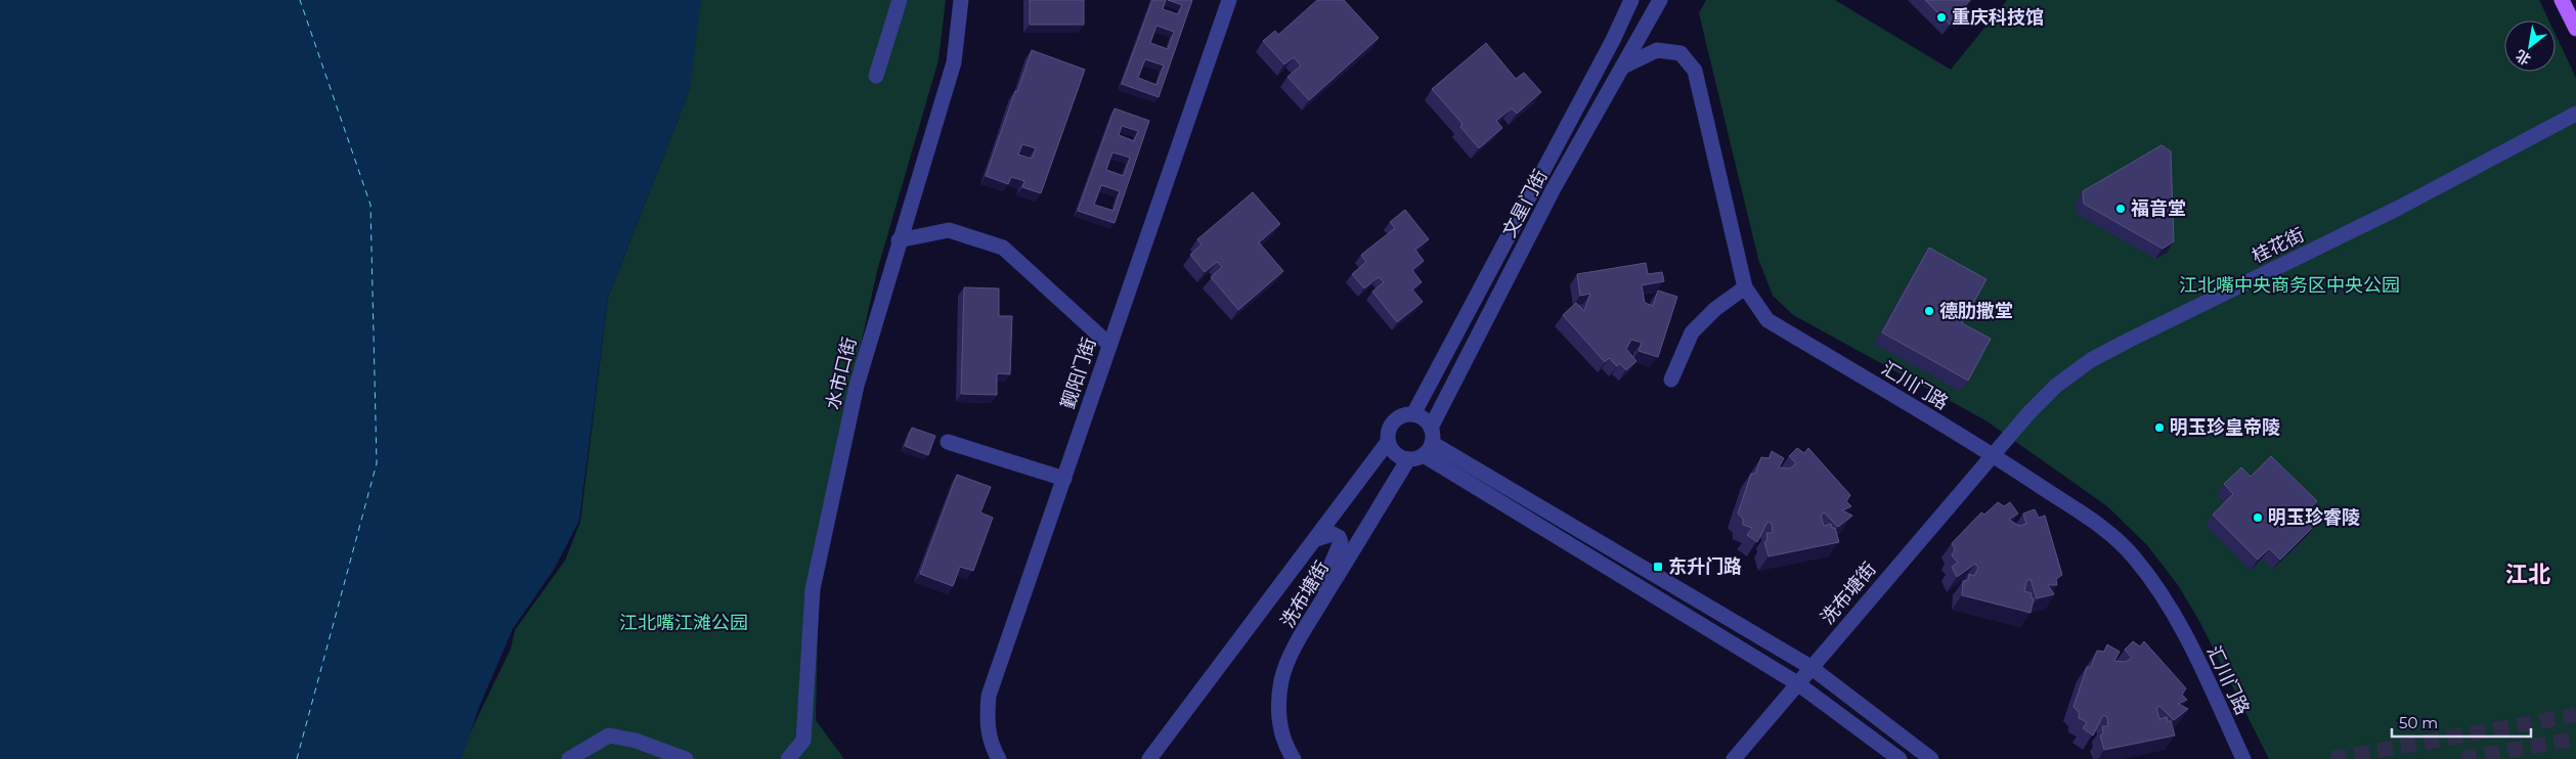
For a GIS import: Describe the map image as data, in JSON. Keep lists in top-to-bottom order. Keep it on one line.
{"streets":{"street":["文星门街","桂花街","水市口街","觐阳门街","汇川门路","洗布塘街"]},"crossings":[["文星门街","汇川门路"],["文星门街","洗布塘街"],["桂花街","汇川门路"],["桂花街","洗布塘街"],["汇川门路","洗布塘街"]],"districts":["江北"],"parks":["江北嘴中央商务区中央公园","江北嘴江滩公园"],"places":{"other":["重庆科技馆","福音堂","德肋撒堂","明玉珍皇帝陵","明玉珍睿陵"],"transit":["东升门路"]},"scale_bar":"50 m","north":"bottom left"}
